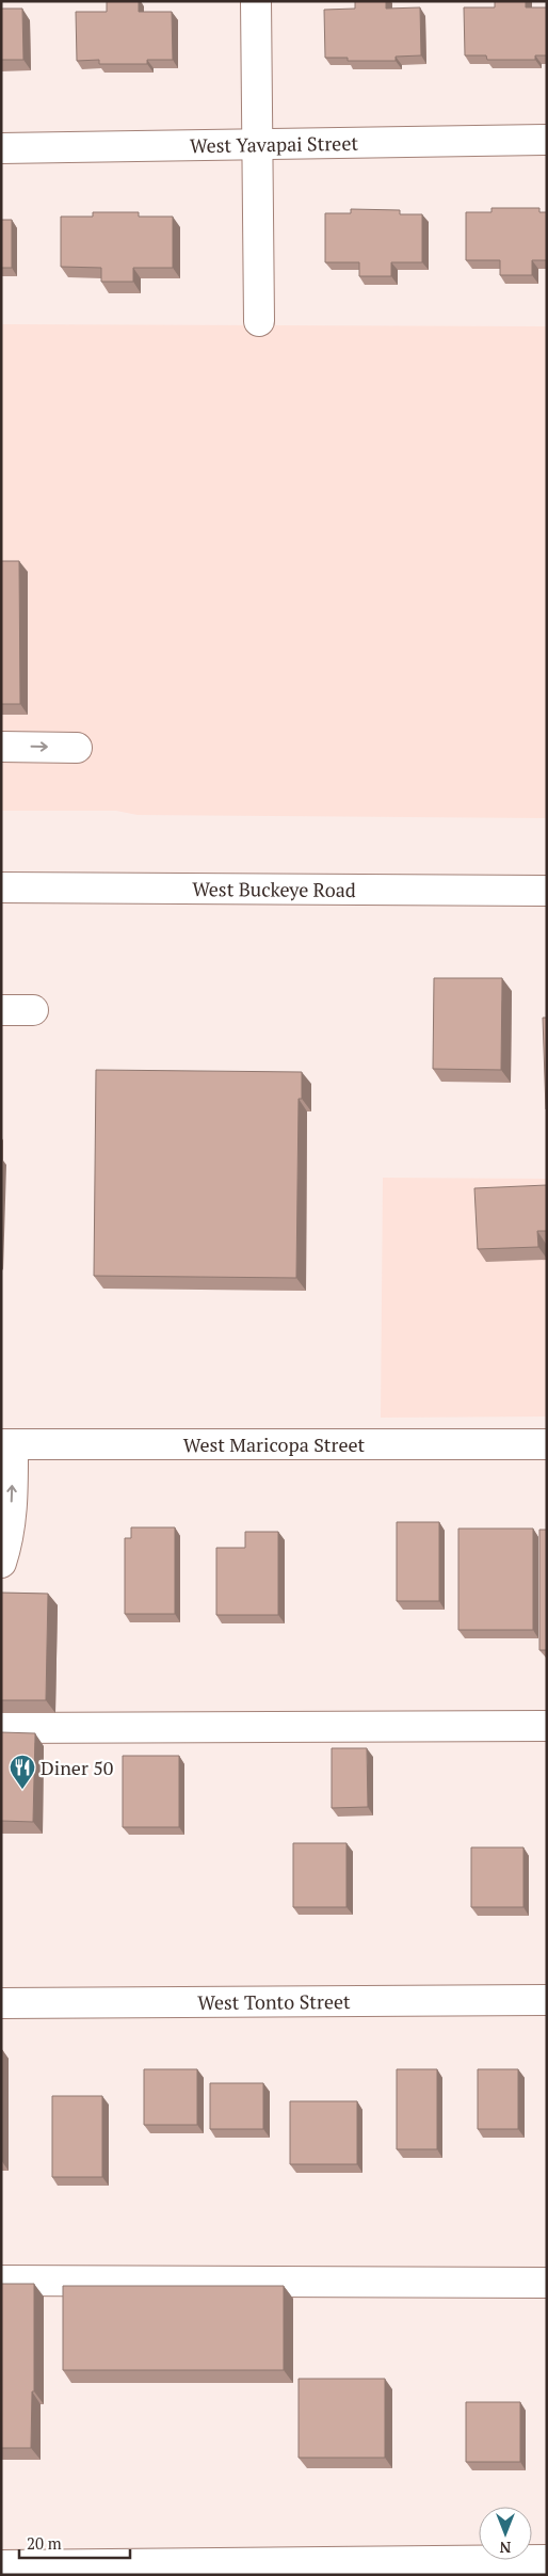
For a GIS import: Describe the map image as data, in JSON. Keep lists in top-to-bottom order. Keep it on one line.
{"streets":{"street":["West Yavapai Street","West Buckeye Road","West Maricopa Street","West Tonto Street"]},"places":{"restaurant":["Diner 50"]},"scale_bar":"20 m","north":"bottom"}
